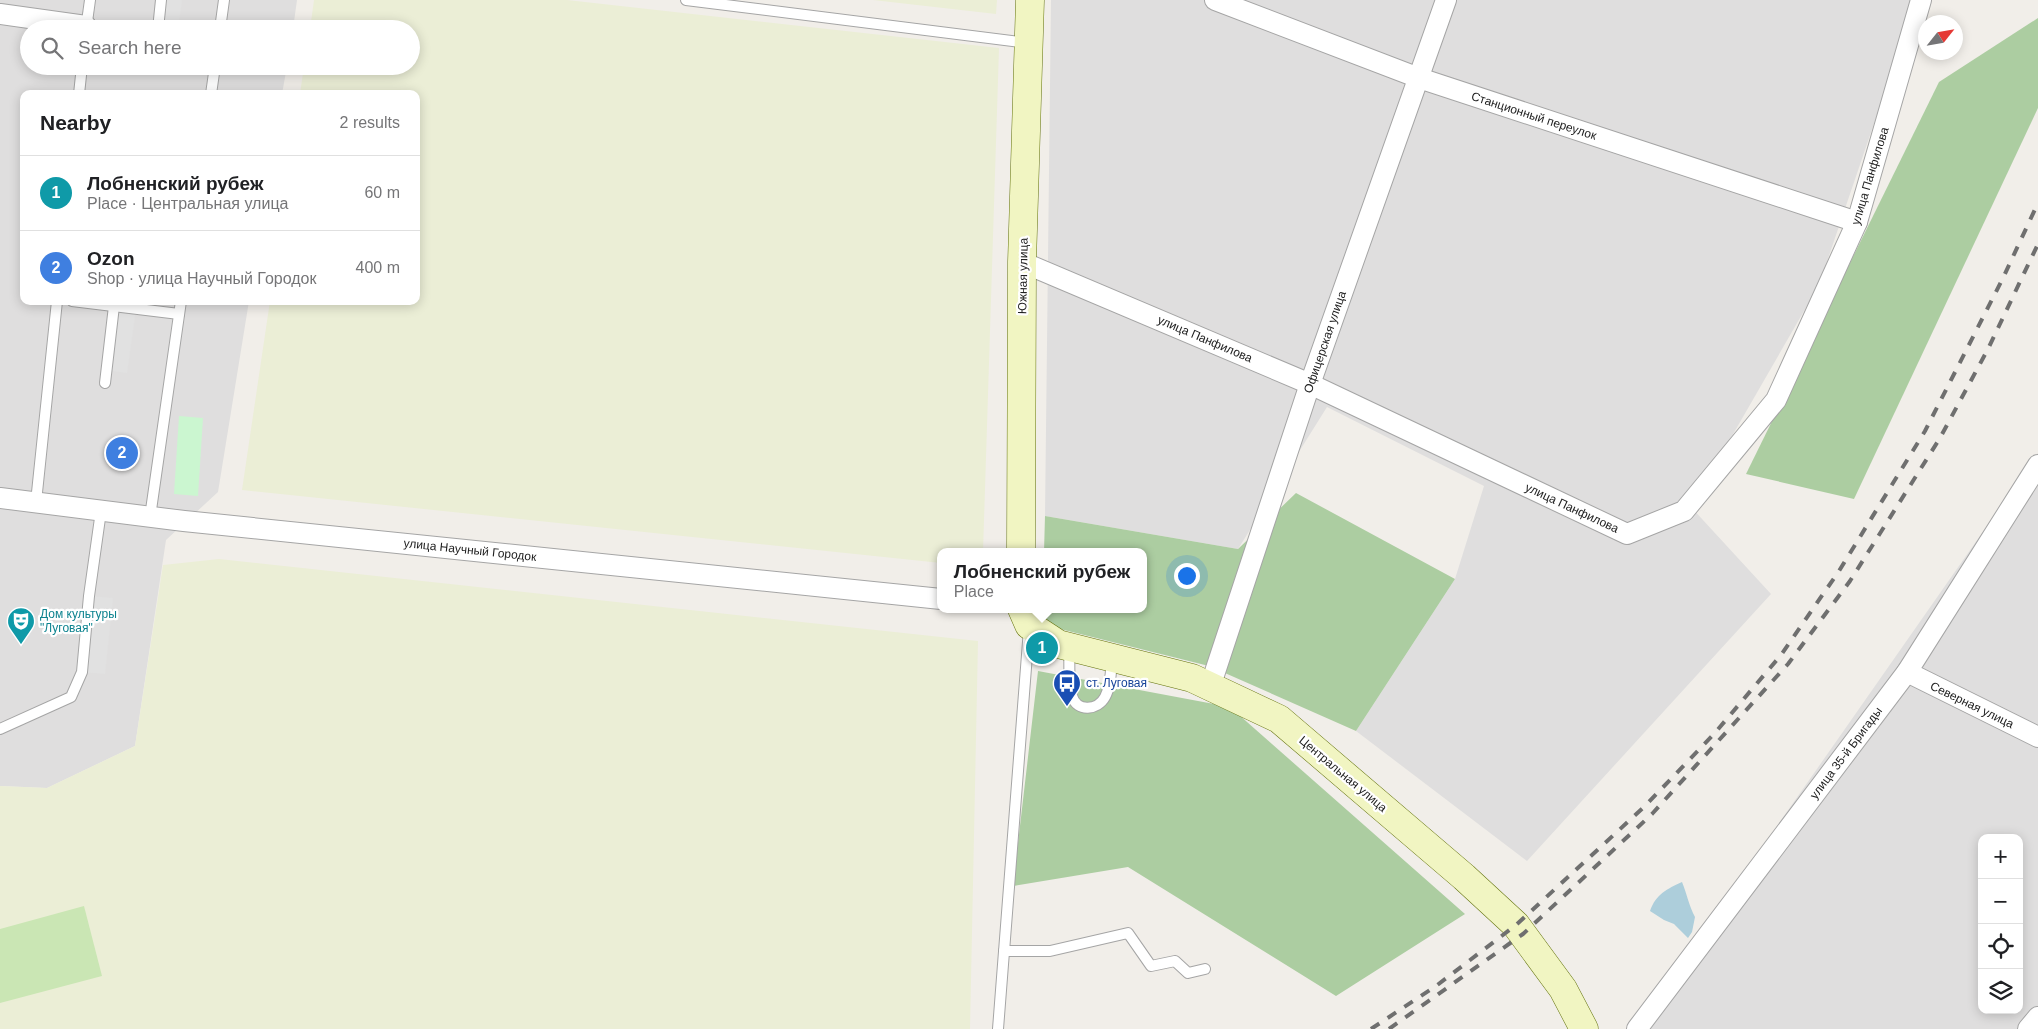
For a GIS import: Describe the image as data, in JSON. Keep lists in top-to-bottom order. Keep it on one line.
{"streets":{"street":["Станционный переулок","улица Панфилова","Южная улица","Офицерская улица","улица Научный Городок","Северная улица","улица 35-й Бригады","Центральная улица"]},"crossings":[["Станционный переулок","улица Панфилова"],["Станционный переулок","Офицерская улица"],["улица Панфилова","Южная улица"],["улица Панфилова","Офицерская улица"],["Офицерская улица","Центральная улица"],["Северная улица","улица 35-й Бригады"]],"places":{"theatre":["Дом культуры \"Луговая\""],"bus stop":["ст. Луговая"]},"north":"top right","page":{"search":"Search here","heading":["Nearby","2 results"],"list":[{"mark":"1","name":"Лобненский рубеж","note":"Place · Центральная улица","value":"60 m"},{"mark":"2","name":"Ozon","note":"Shop · улица Научный Городок","value":"400 m"}],"pins":["2","1"],"popup":["Лобненский рубеж","Place"],"map_buttons":["+","−"]}}
